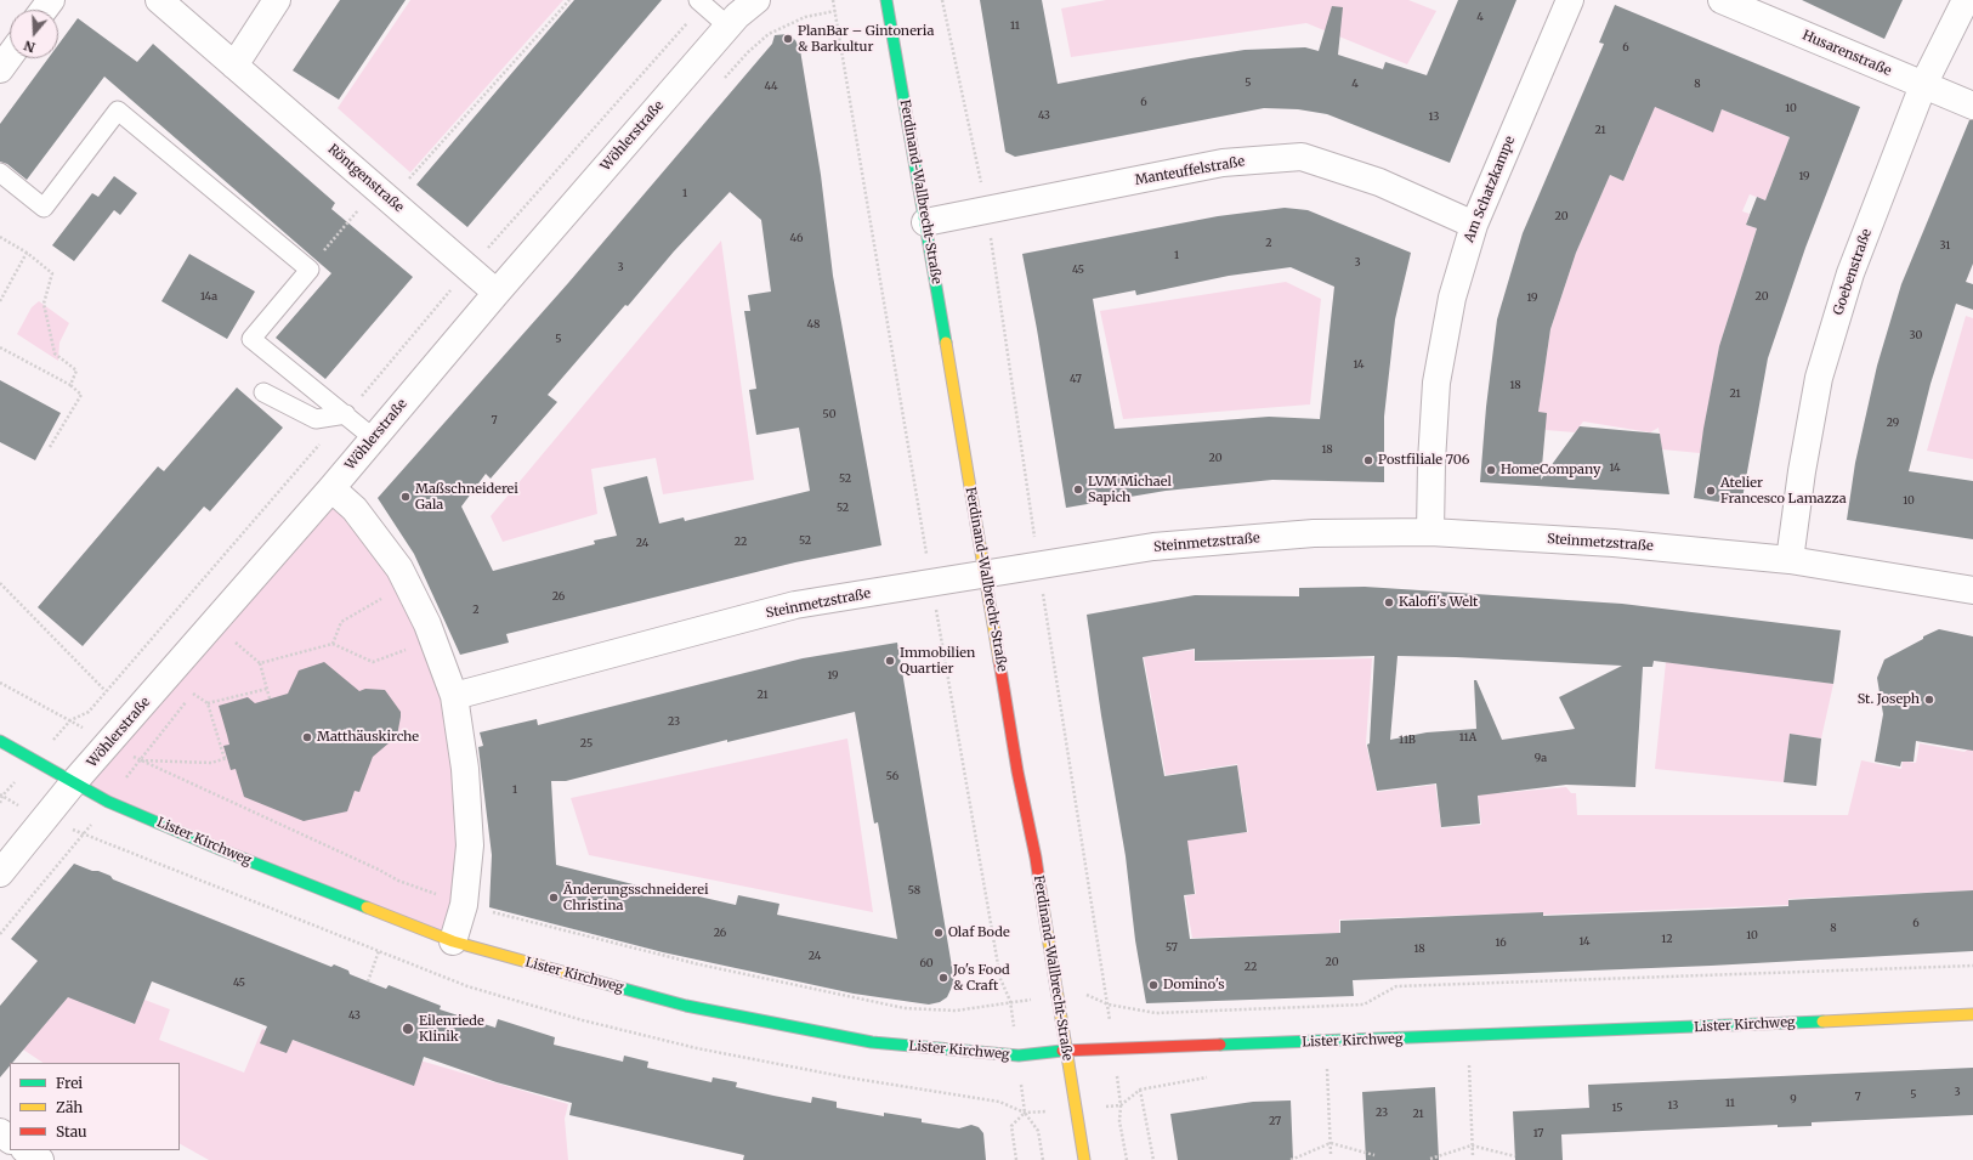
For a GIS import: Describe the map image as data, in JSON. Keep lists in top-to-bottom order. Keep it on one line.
{"streets":{"street":["Husarenstraße","Wöhlerstraße","Manteuffelstraße","Röntgenstraße","Am Schatzkampe","Ferdinand-Wallbrecht-Straße","Goebenstraße","Steinmetzstraße","Lister Kirchweg"]},"crossings":[["Husarenstraße","Goebenstraße"],["Wöhlerstraße","Röntgenstraße"],["Wöhlerstraße","Lister Kirchweg"],["Manteuffelstraße","Am Schatzkampe"],["Manteuffelstraße","Ferdinand-Wallbrecht-Straße"],["Am Schatzkampe","Steinmetzstraße"],["Ferdinand-Wallbrecht-Straße","Steinmetzstraße"],["Ferdinand-Wallbrecht-Straße","Lister Kirchweg"],["Goebenstraße","Steinmetzstraße"]],"places":["PlanBar – Gintoneria & Barkultur","Postfiliale 706","HomeCompany","LVM Michael Sapich","Atelier Francesco Lamazza","Maßschneiderei Gala","Kalofi's Welt","Immobilien Quartier","St. Joseph","Matthäuskirche","Änderungsschneiderei Christina","Olaf Bode","Jo's Food & Craft","Domino's","Eilenriede Klinik"],"house_numbers":["4","11","6","5","4","8","44","6","10","43","13","21","19","1","20","46","2","31","1","3","3","45","14a","20","19","48","30","5","14","47","18","21","50","7","29","18","20","14","52","10","52","52","22","24","26","2","19","21","23","11A","11B","25","9a","56","1","58","6","8","26","10","12","14","16","57","18","24","20","60","22","45","43","3","5","7","9","11","13","15","23","21","27","17"],"legend":["Frei","Zäh","Stau"],"north":"bottom"}
